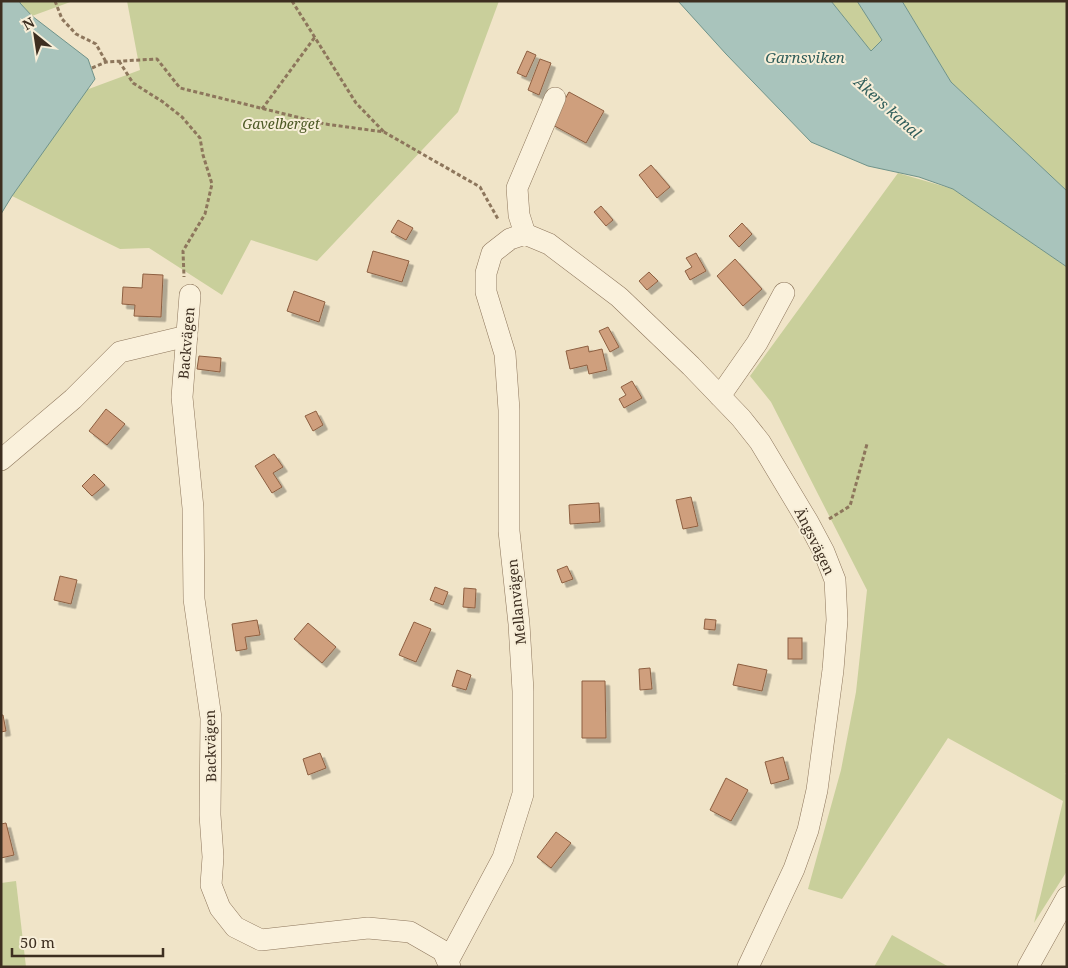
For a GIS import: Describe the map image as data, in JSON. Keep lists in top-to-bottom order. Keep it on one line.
{"streets":{"street":["Backvägen","Ängsvägen","Mellanvägen"]},"crossings":[["Backvägen","Mellanvägen"],["Ängsvägen","Mellanvägen"]],"water":["Garnsviken","Åkers kanal"],"parks":["Gavelberget"],"scale_bar":"50 m","north":"top left"}
